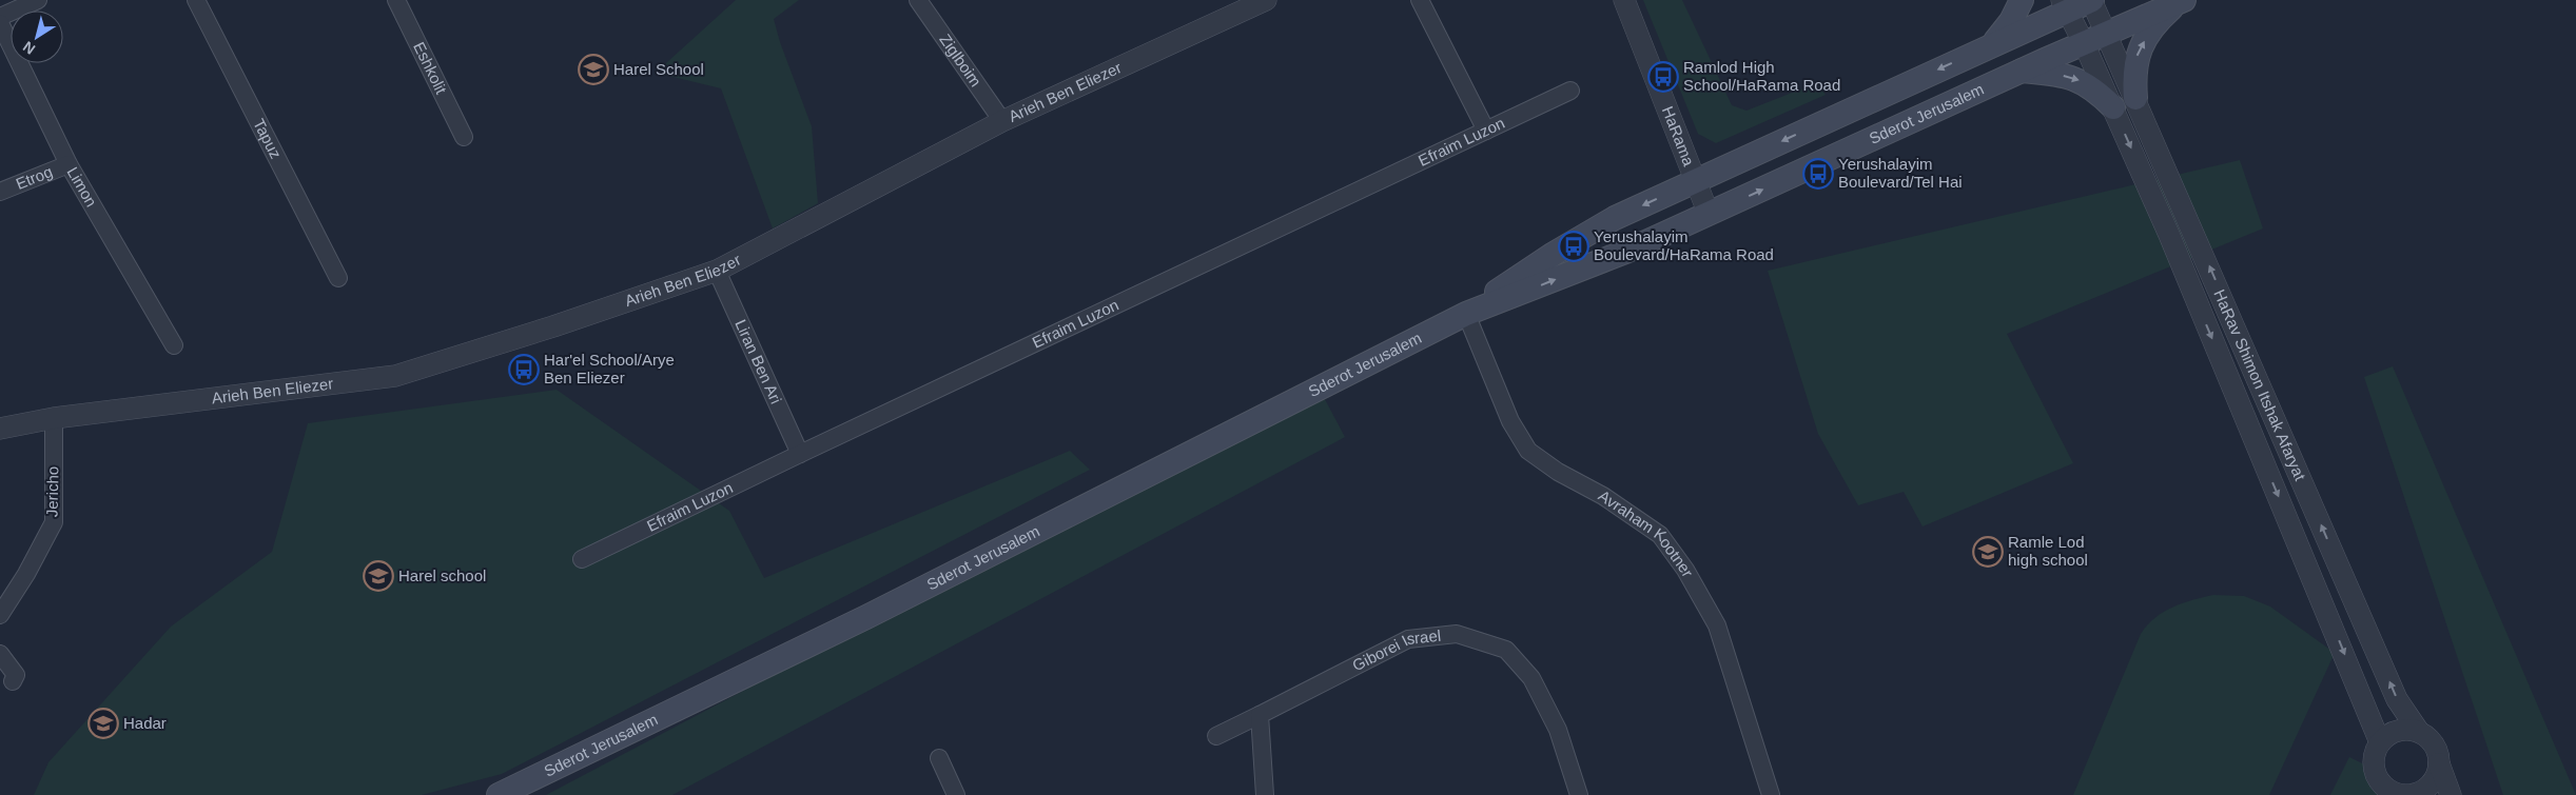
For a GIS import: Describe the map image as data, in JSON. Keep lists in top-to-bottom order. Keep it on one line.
{"streets":{"main road":["Sderot Jerusalem"],"street":["Ziglboim","Eshkolit","Arieh Ben Eliezer","HaRama","Tapuz","Efraim Luzon","Etrog","Limon","Liran Ben Ari","HaRav Shimon Itshak Afaryat","Jericho","Avraham Kootner","Giborei Israel"]},"crossings":[["Ziglboim","Arieh Ben Eliezer"],["Arieh Ben Eliezer","Liran Ben Ari"],["Arieh Ben Eliezer","Jericho"],["Sderot Jerusalem","HaRama"],["Sderot Jerusalem","HaRav Shimon Itshak Afaryat"],["Sderot Jerusalem","Avraham Kootner"],["Efraim Luzon","Liran Ben Ari"],["Etrog","Limon"]],"places":{"school or university":["Harel School","Ramle Lod high school","Harel school","Hadar"],"bus stop":["Ramlod High School/HaRama Road","Yerushalayim Boulevard/Tel Hai","Yerushalayim Boulevard/HaRama Road","Har'el School/Arye Ben Eliezer"]},"north":"bottom left"}
